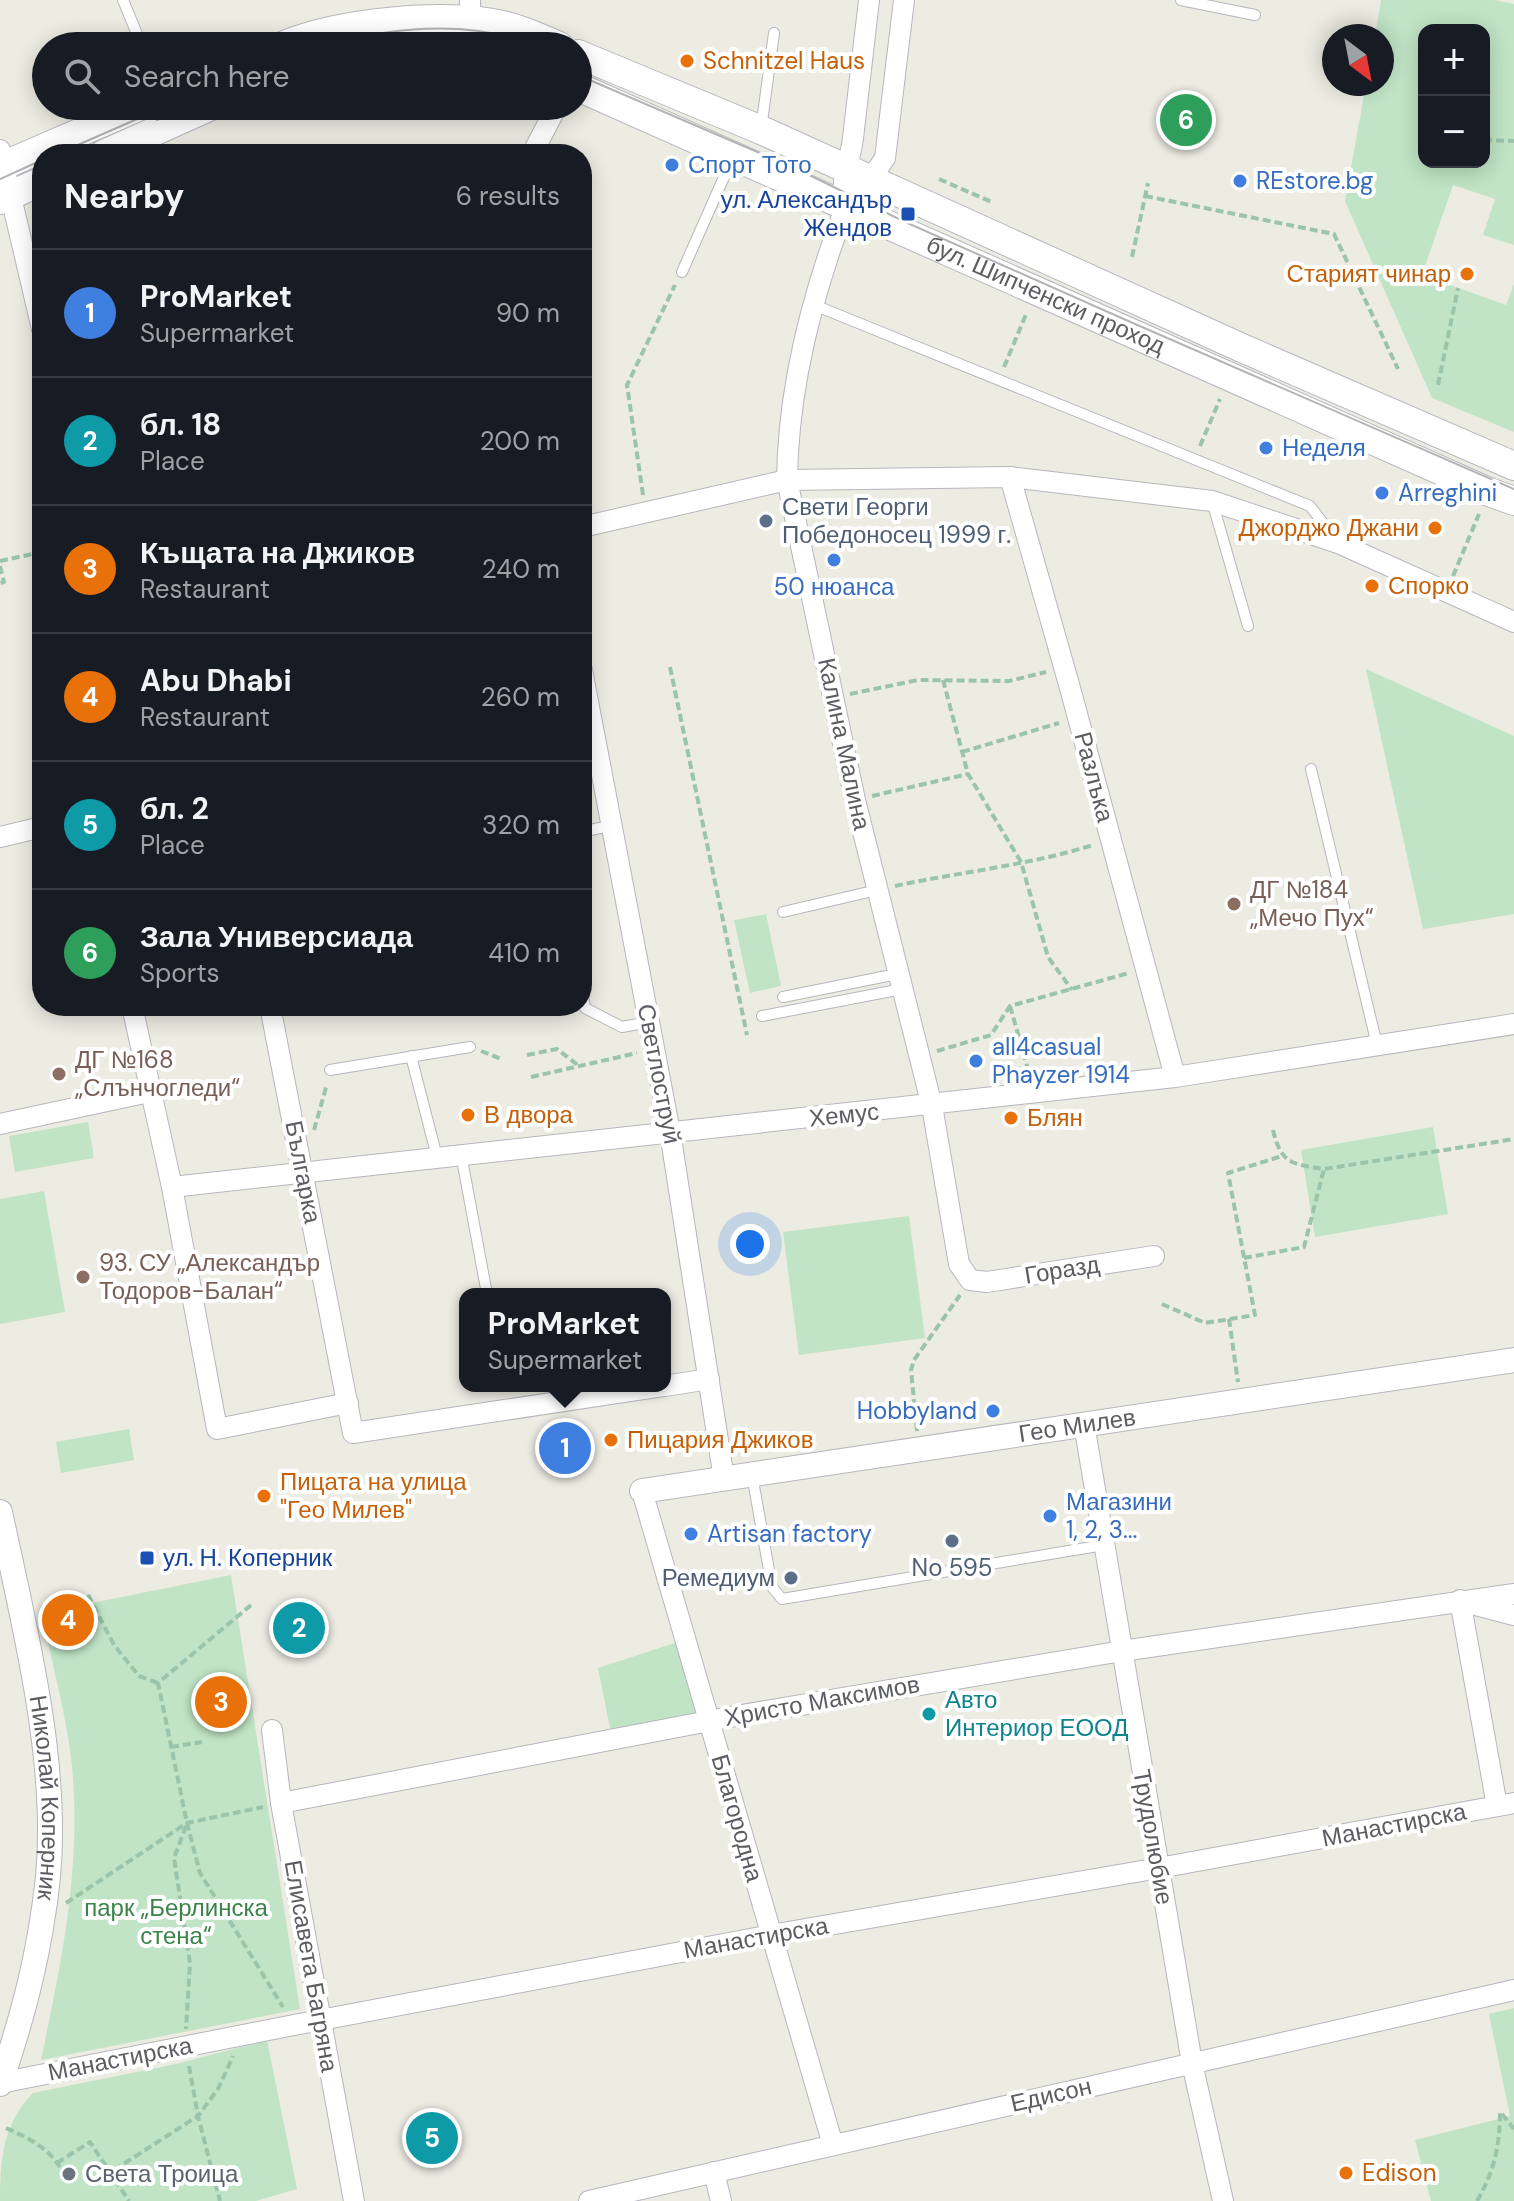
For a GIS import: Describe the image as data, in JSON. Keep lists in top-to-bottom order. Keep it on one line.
{"streets":{"main road":["бул. Шипченски проход"],"street":["Калина Малина","Разлъка","Светлоструй","Хемус","Българка","Горазд","Гео Милев","Христо Максимов","Николай Коперник","Благородна","Манастирска","Трудолюбие","Елисавета Багряна","Едисон"]},"crossings":[["бул. Шипченски проход","Калина Малина"],["Калина Малина","Хемус"],["Калина Малина","Горазд"],["Разлъка","Хемус"],["Светлоструй","Хемус"],["Светлоструй","Гео Милев"],["Хемус","Българка"],["Гео Милев","Благородна"],["Гео Милев","Трудолюбие"],["Христо Максимов","Благородна"],["Христо Максимов","Трудолюбие"],["Христо Максимов","Елисавета Багряна"],["Николай Коперник","Манастирска"],["Благородна","Манастирска"],["Благородна","Едисон"],["Манастирска","Трудолюбие"],["Манастирска","Елисавета Багряна"],["Трудолюбие","Едисон"]],"parks":["парк „Берлинска стена“"],"places":{"other":["Schnitzel Haus","Спорт Тото","REstore.bg","Старият чинар","Неделя","Arreghini","Свети Георги Победоносец 1999 г.","Джорджо Джани","50 нюанса","Спорко","ДГ №184 „Мечо Пух“","all4casual Phayzer 1914","ДГ №168 „Слънчогледи“","В двора","Блян","93. СУ „Александър Тодоров-Балан“","Hobbyland","Пицария Джиков","Пицата на улица \"Гео Милев\"","Магазини 1, 2, 3...","Artisan factory","No 595","Ремедиум","Авто Интериор ЕООД","Edison","Света Троица"],"transit":["ул. Александър Жендов","ул. Н. Коперник"]},"north":"bottom right","page":{"map_buttons":["+","−"],"search":"Search here","pins":["6","1","4","2","3","5"],"heading":["Nearby","6 results"],"list":[{"mark":"1","name":"ProMarket","note":"Supermarket","value":"90 m"},{"mark":"2","name":"бл. 18","note":"Place","value":"200 m"},{"mark":"3","name":"Къщата на Джиков","note":"Restaurant","value":"240 m"},{"mark":"4","name":"Abu Dhabi","note":"Restaurant","value":"260 m"},{"mark":"5","name":"бл. 2","note":"Place","value":"320 m"},{"mark":"6","name":"Зала Универсиада","note":"Sports","value":"410 m"}],"popup":["ProMarket","Supermarket"]}}
